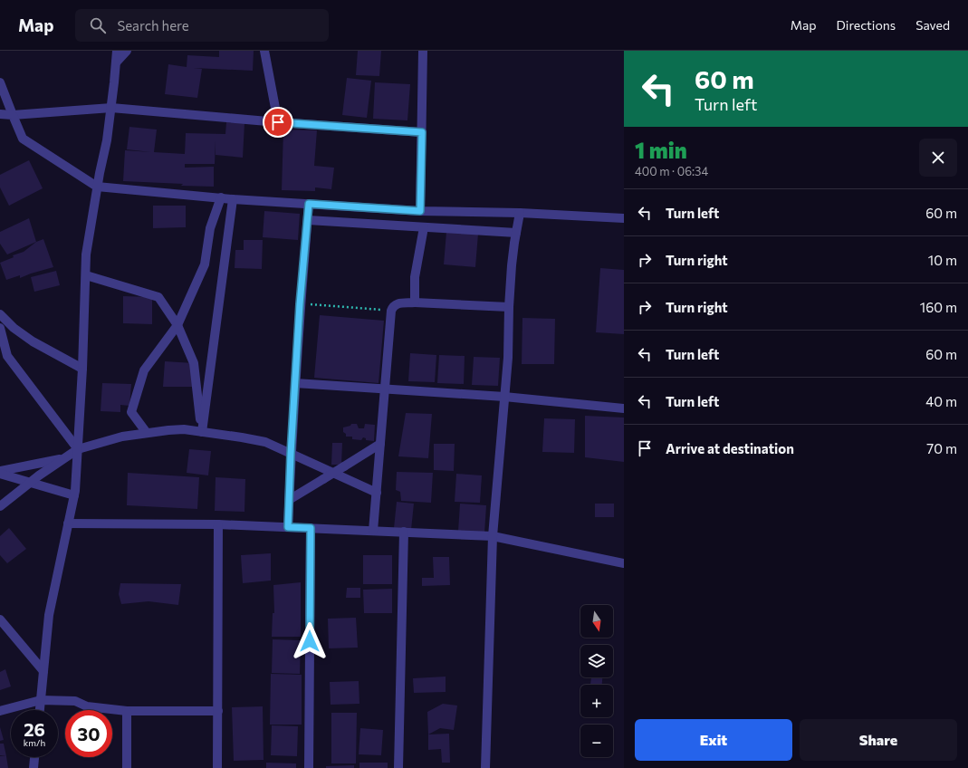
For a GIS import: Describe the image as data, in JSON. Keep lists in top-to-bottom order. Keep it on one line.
{"north":"bottom","page":{"header":"Map","search":"Search here","nav":["Map","Directions","Saved"],"turn":["60 m","Turn left"],"heading":["1 min","400 m · 06:34"],"list":[{"name":"Turn left","value":"60 m"},{"name":"Turn right","value":"10 m"},{"name":"Turn right","value":"160 m"},{"name":"Turn left","value":"60 m"},{"name":"Turn left","value":"40 m"},{"name":"Arrive at destination","value":"70 m"}],"map_buttons":["+","−"],"speed":"26 km/h","limit":"30","buttons":["Exit","Share"]}}
